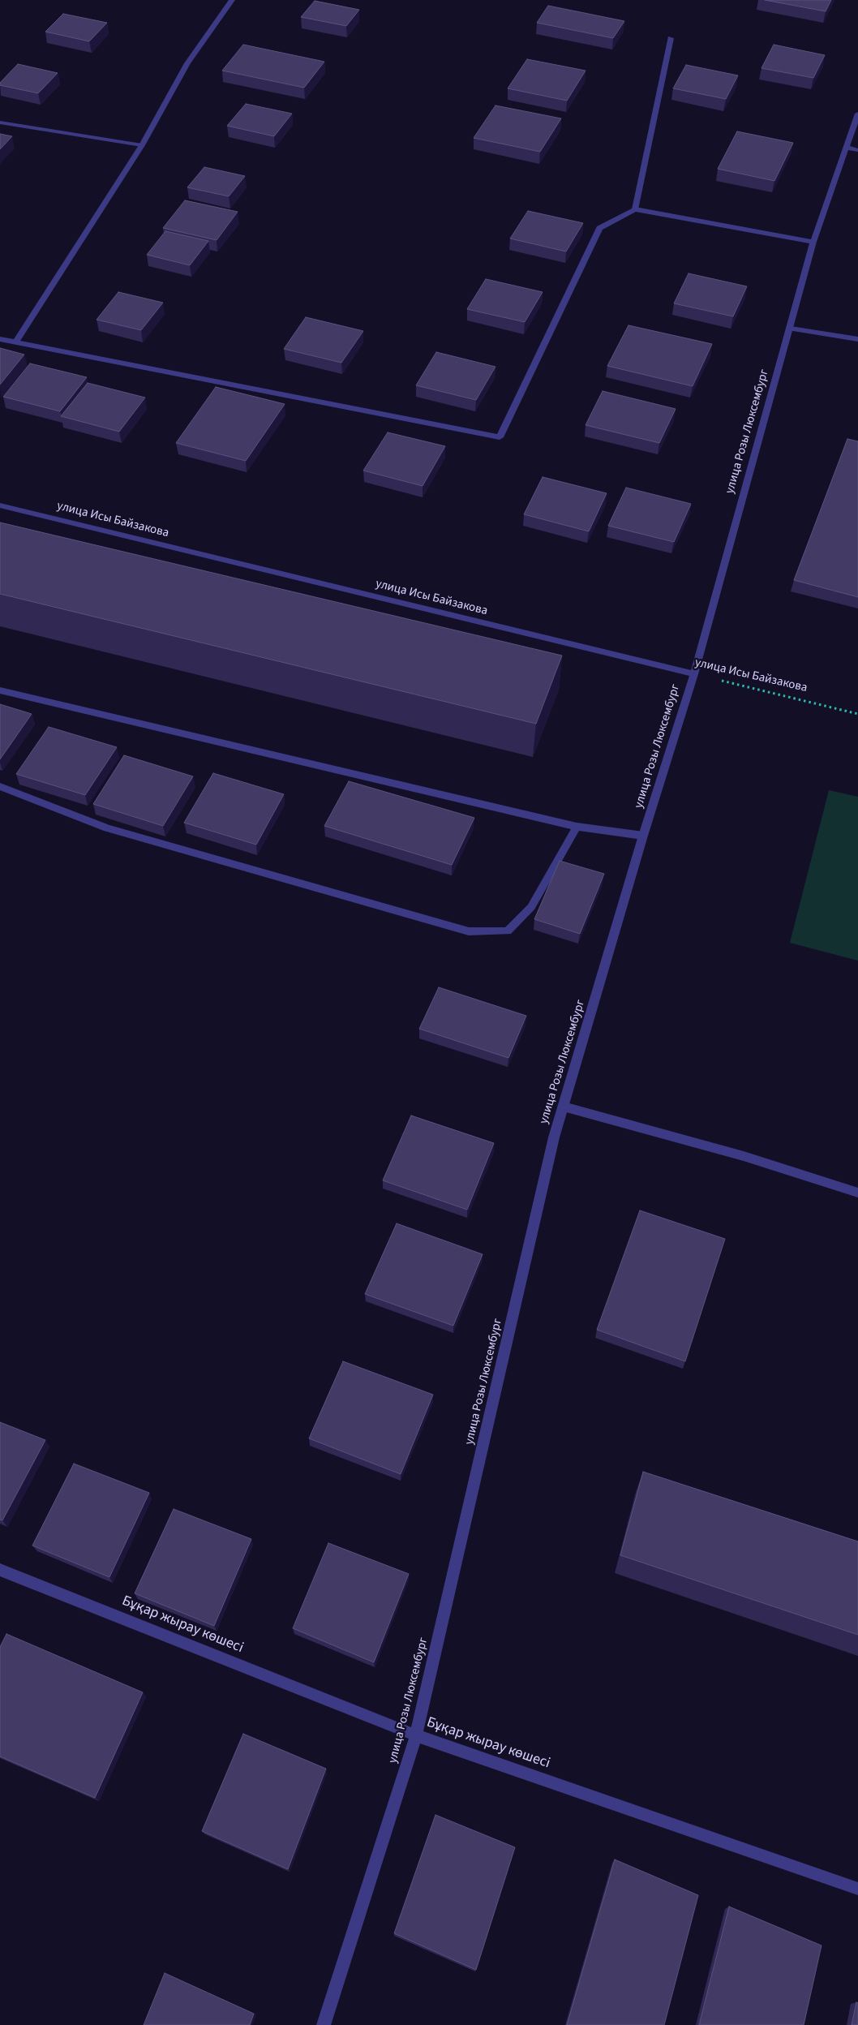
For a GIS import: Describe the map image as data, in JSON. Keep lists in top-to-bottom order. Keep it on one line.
{"streets":{"street":["улица Розы Люксембург","улица Исы Байзакова","Бұқар жырау көшесі"]},"crossings":[["улица Розы Люксембург","улица Исы Байзакова"],["улица Розы Люксембург","Бұқар жырау көшесі"]]}
